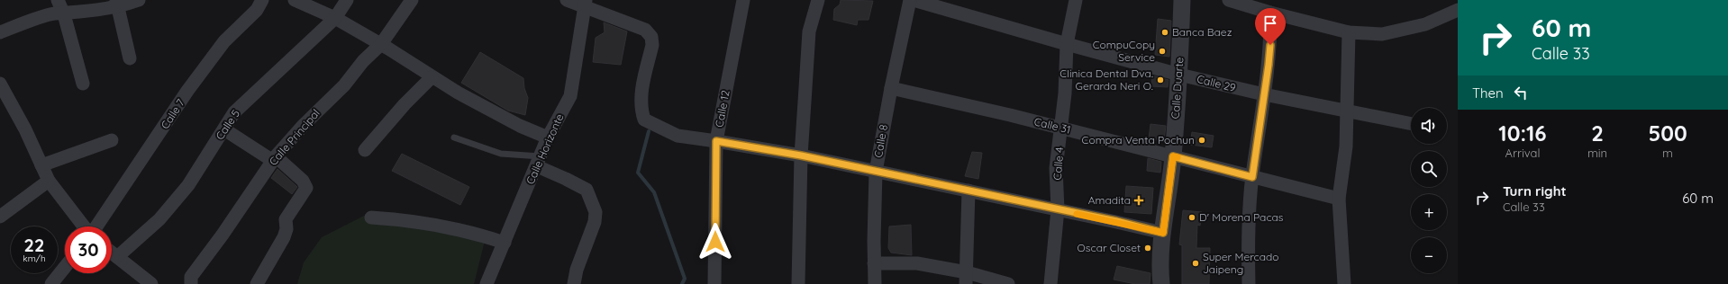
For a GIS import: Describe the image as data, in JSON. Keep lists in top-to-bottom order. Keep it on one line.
{"streets":{"street":["Calle 29","Calle Duarte","Calle 12","Calle 7","Calle 5","Calle 31","Calle Principal","Calle 8","Calle Horizonte","Calle 4"]},"crossings":[["Calle 29","Calle Duarte"],["Calle 29","Calle 4"],["Calle Duarte","Calle 31"],["Calle 31","Calle 8"],["Calle 31","Calle 4"]],"places":{"other":["Banca Baez","CompuCopy Service","Clinica Dental Dva. Gerarda Neri O.","Compra Venta Pochun","D' Morena Pacas","Oscar Closet","Super Mercado Jaipeng"],"health":["Amadita"]},"page":{"turn":["60 m","Calle 33"],"then":"Then","map_buttons":["+","−"],"eta":["10:16","Arrival","2","min","500","m"],"list":[{"name":"Turn right","note":"Calle 33","value":"60 m"}],"speed":"22 km/h","limit":"30"}}
